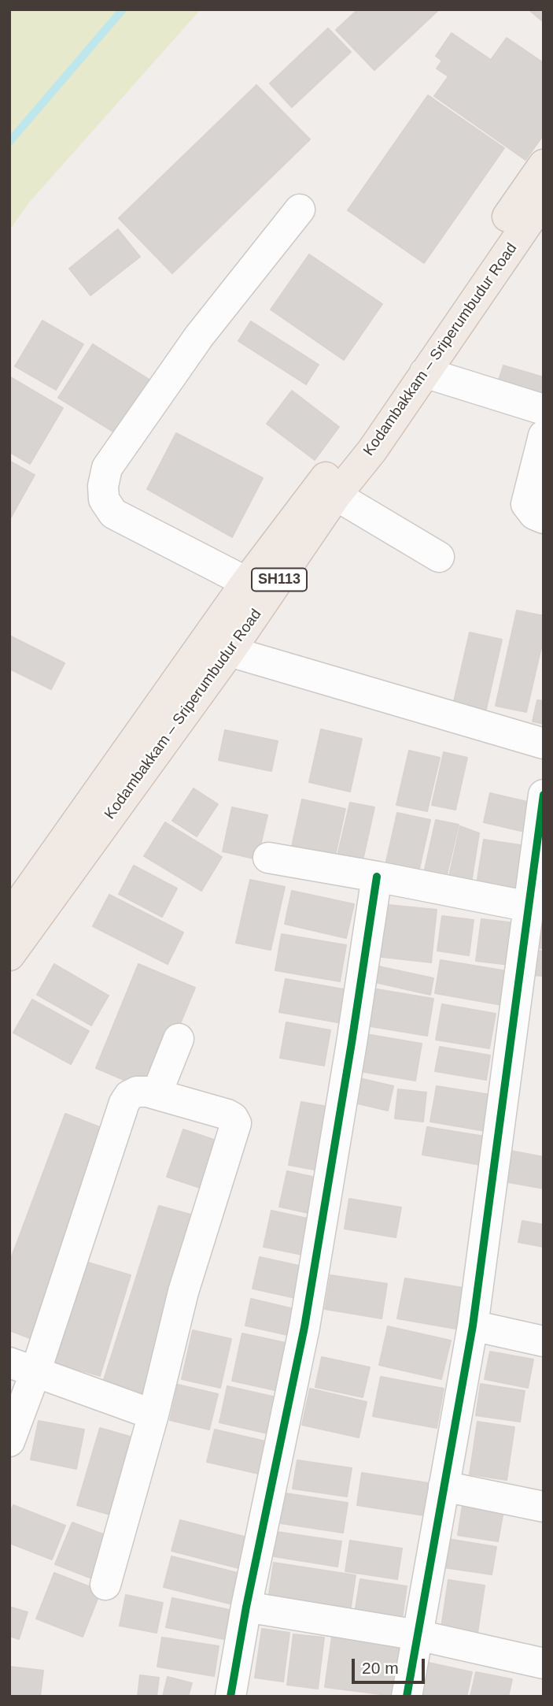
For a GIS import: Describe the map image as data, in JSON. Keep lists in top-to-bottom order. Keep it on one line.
{"streets":{"main road":["Kodambakkam – Sriperumbudur Road","SH113"]},"scale_bar":"20 m"}
